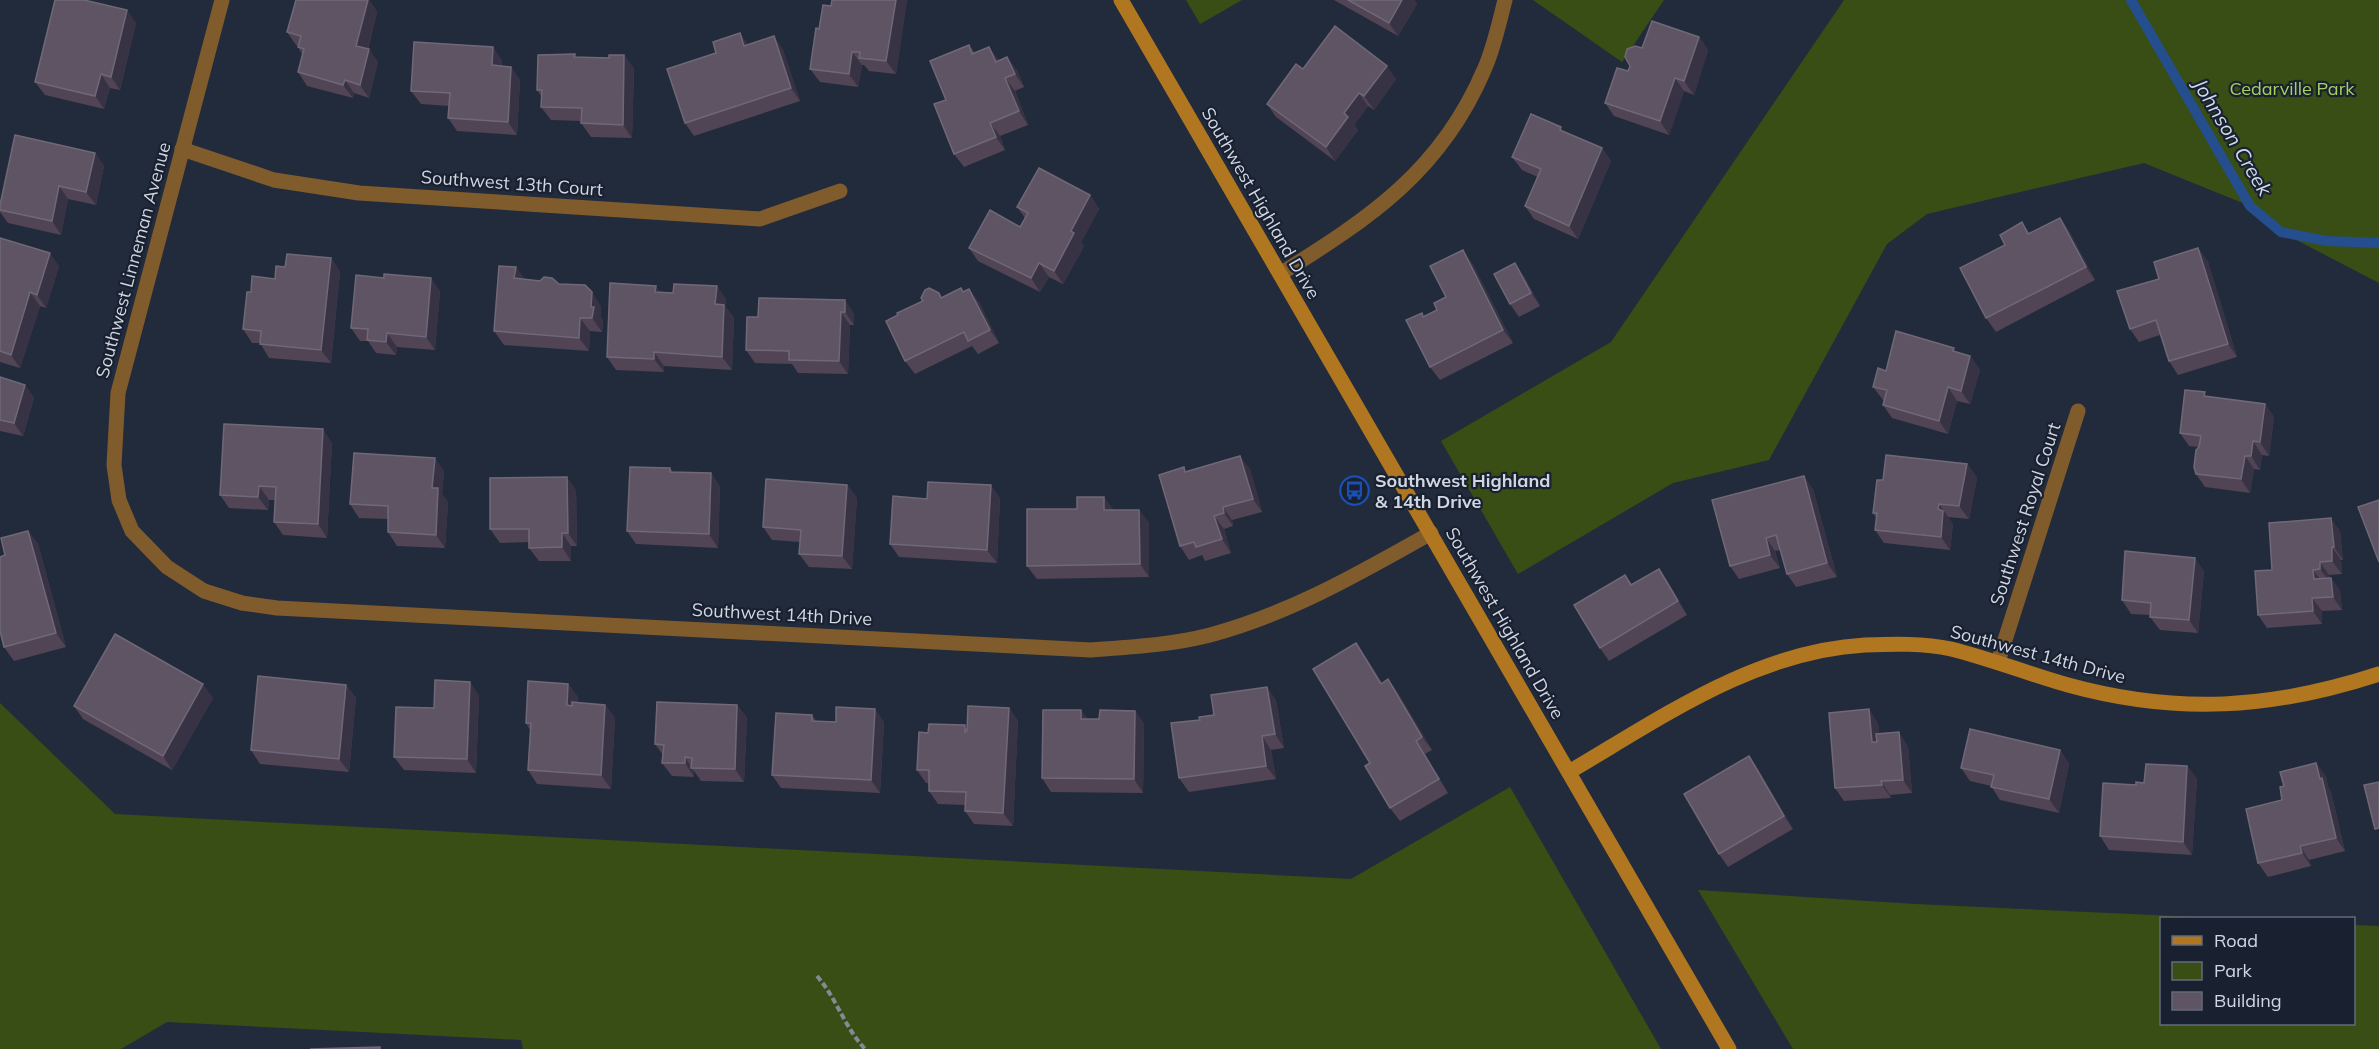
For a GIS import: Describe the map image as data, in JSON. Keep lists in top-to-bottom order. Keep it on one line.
{"streets":{"main road":["Southwest Highland Drive","Southwest 14th Drive"],"street":["Southwest 13th Court","Southwest Linneman Avenue","Southwest Royal Court"]},"crossings":[["Southwest 13th Court","Southwest Linneman Avenue"],["Southwest Highland Drive","Southwest 14th Drive"],["Southwest Linneman Avenue","Southwest 14th Drive"],["Southwest Royal Court","Southwest 14th Drive"]],"water":["Johnson Creek"],"parks":["Cedarville Park"],"places":{"bus stop":["Southwest Highland & 14th Drive"]},"legend":["Road","Park","Building"]}
